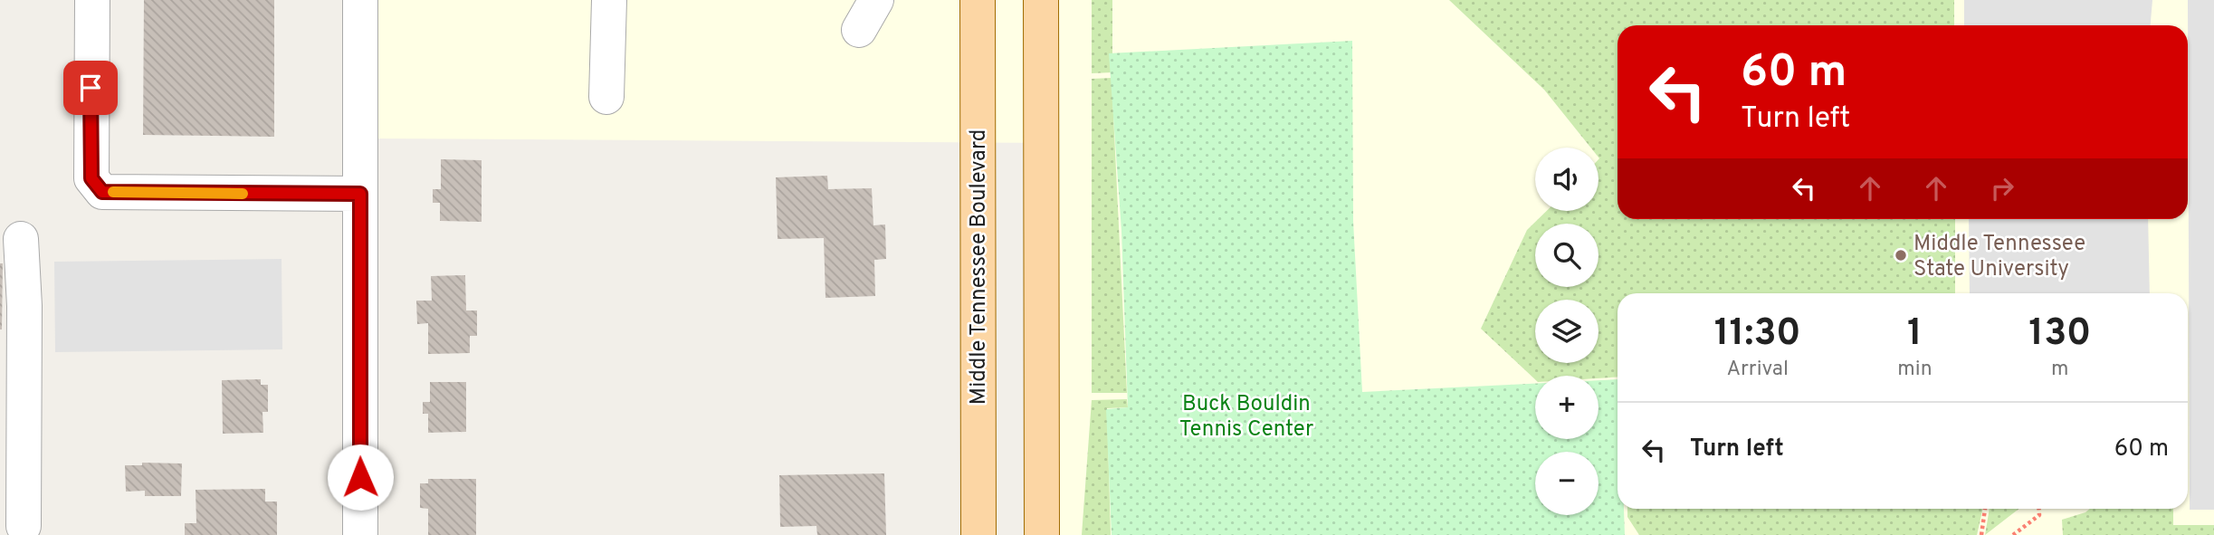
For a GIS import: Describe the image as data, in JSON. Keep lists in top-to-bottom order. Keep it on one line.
{"streets":{"main road":["Middle Tennessee Boulevard"]},"parks":["Buck Bouldin Tennis Center"],"places":["Middle Tennessee State University"],"page":{"turn":["60 m","Turn left"],"map_buttons":["+","−"],"eta":["11:30","Arrival","1","min","130","m"],"list":[{"name":"Turn left","value":"60 m"}]}}
